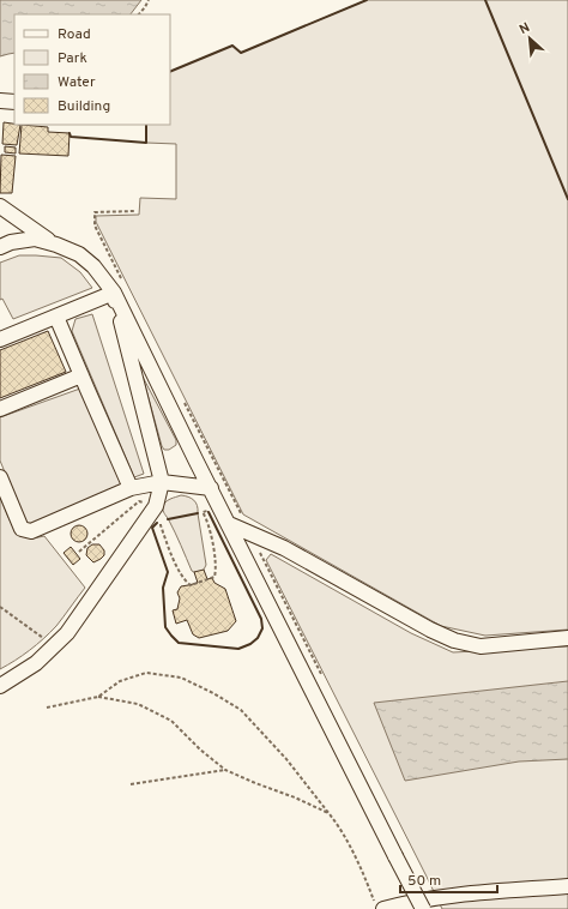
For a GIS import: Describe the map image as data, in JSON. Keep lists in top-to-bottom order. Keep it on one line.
{"legend":["Road","Park","Water","Building"],"scale_bar":"50 m","north":"top left"}
